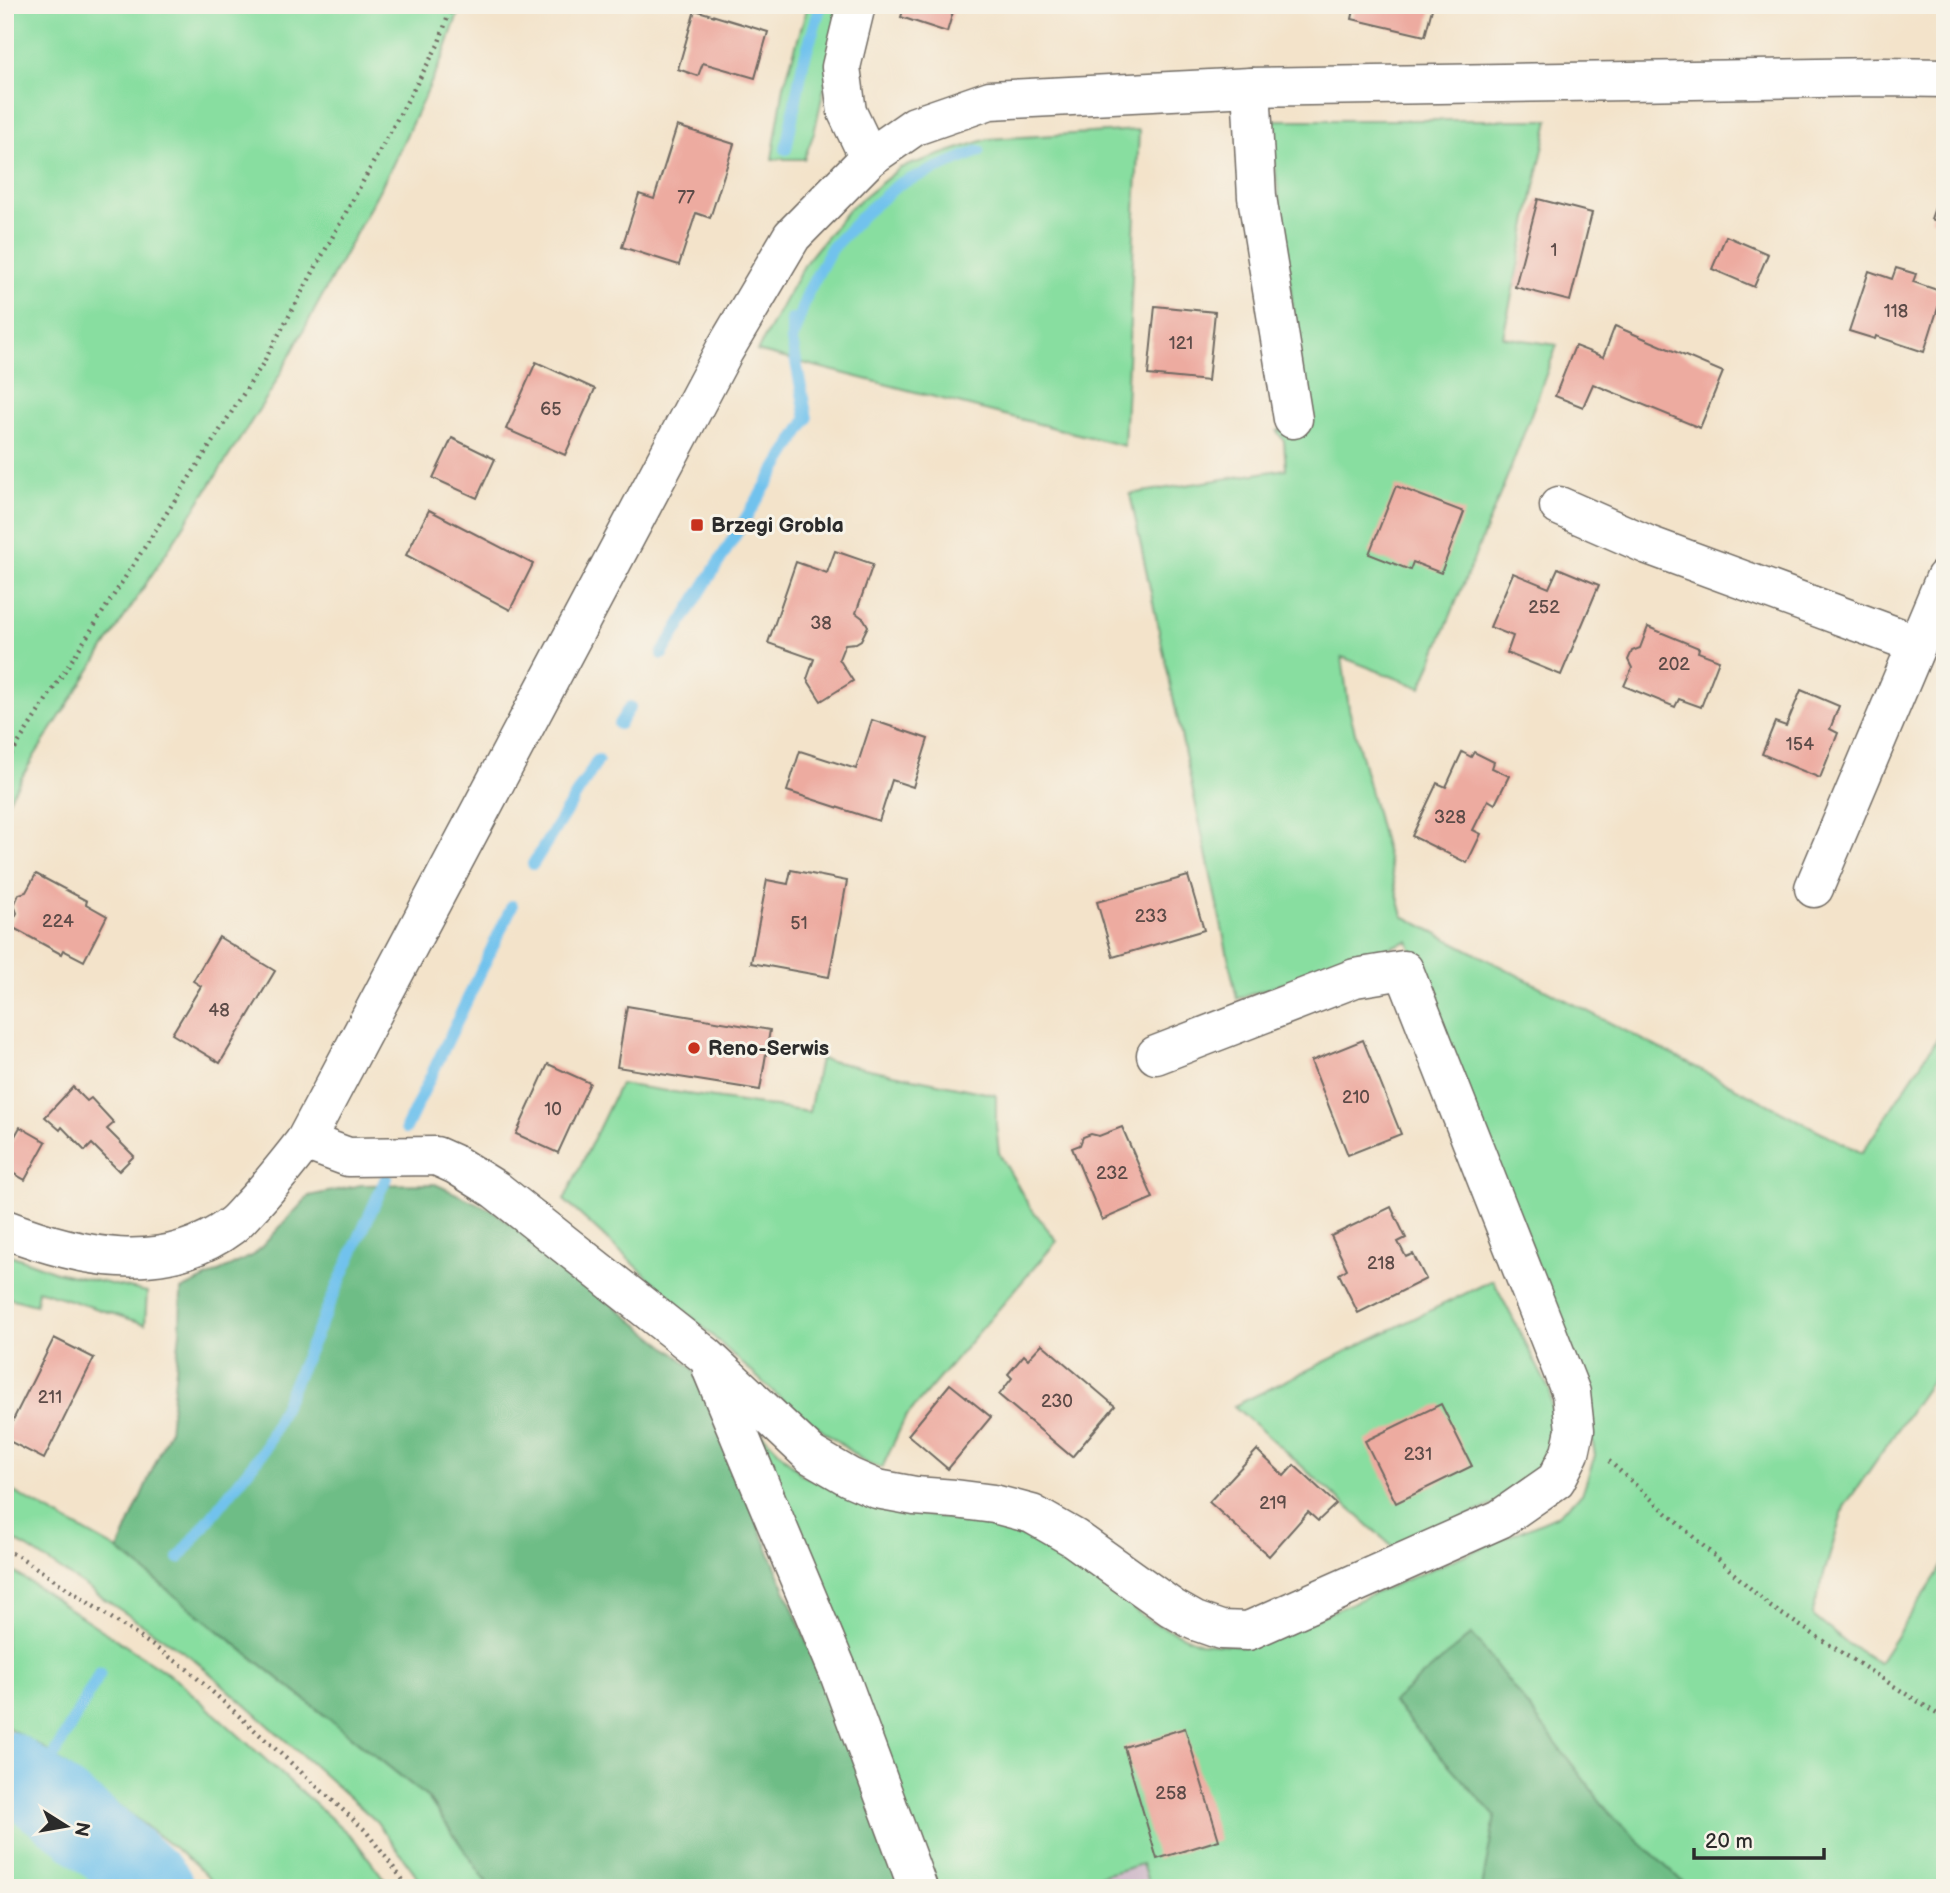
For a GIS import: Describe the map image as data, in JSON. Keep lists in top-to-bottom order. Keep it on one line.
{"places":{"transit":["Brzegi Grobla"],"other":["Reno-Serwis"]},"house_numbers":["77","1","118","121","65","252","38","202","154","328","233","224","51","48","210","10","232","218","211","230","231","219","258"],"scale_bar":"20 m","north":"right"}
